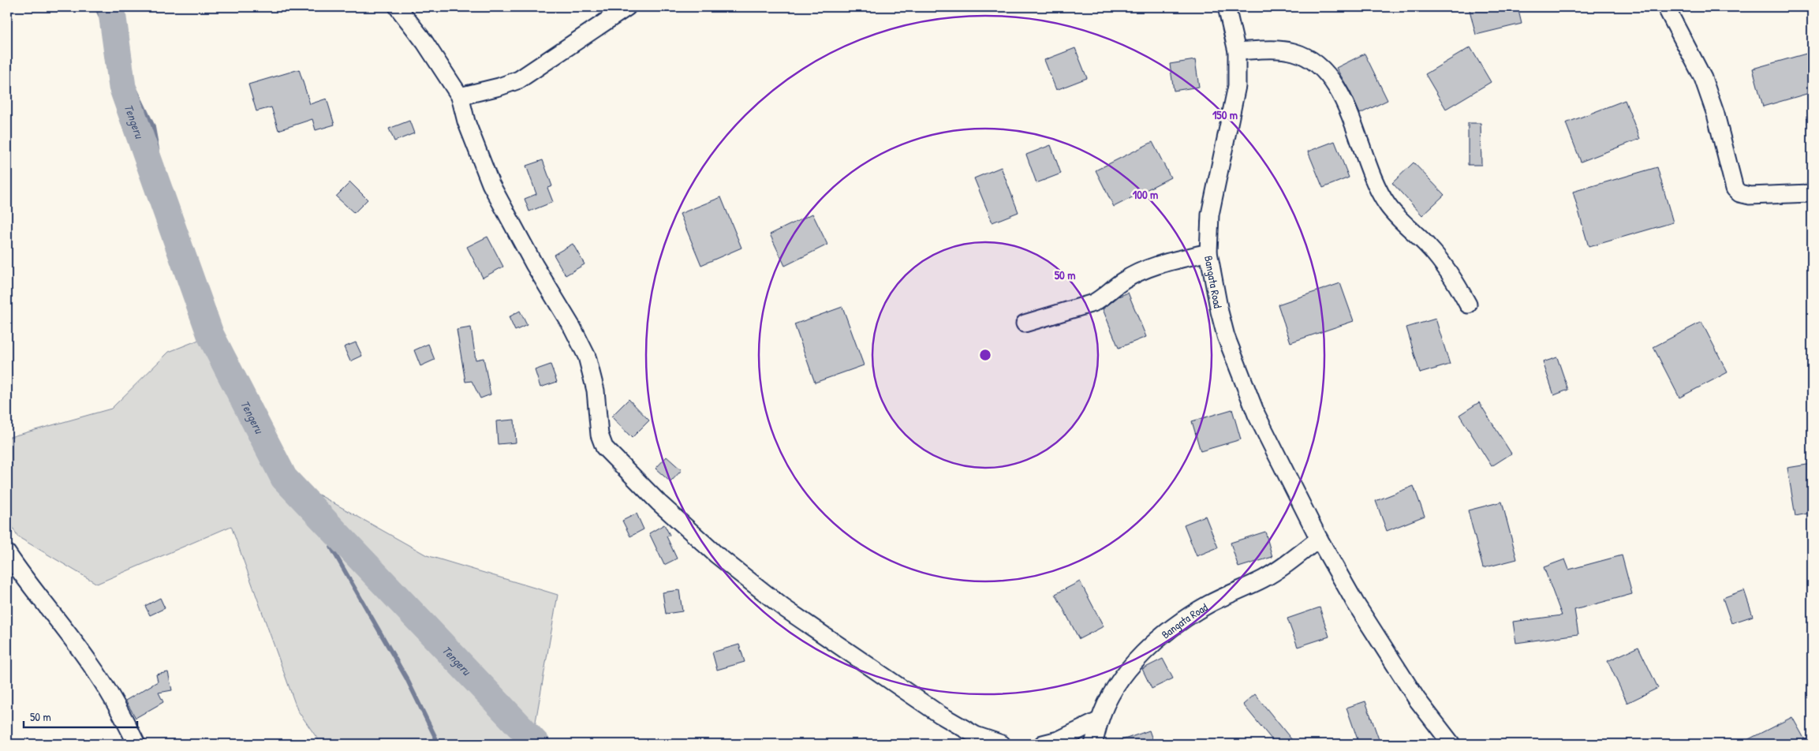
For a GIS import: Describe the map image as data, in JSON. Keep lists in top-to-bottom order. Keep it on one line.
{"streets":{"street":["Bangata Road"]},"water":["Tengeru"],"scale_bar":"50 m","rings":["150 m","100 m","50 m"]}
